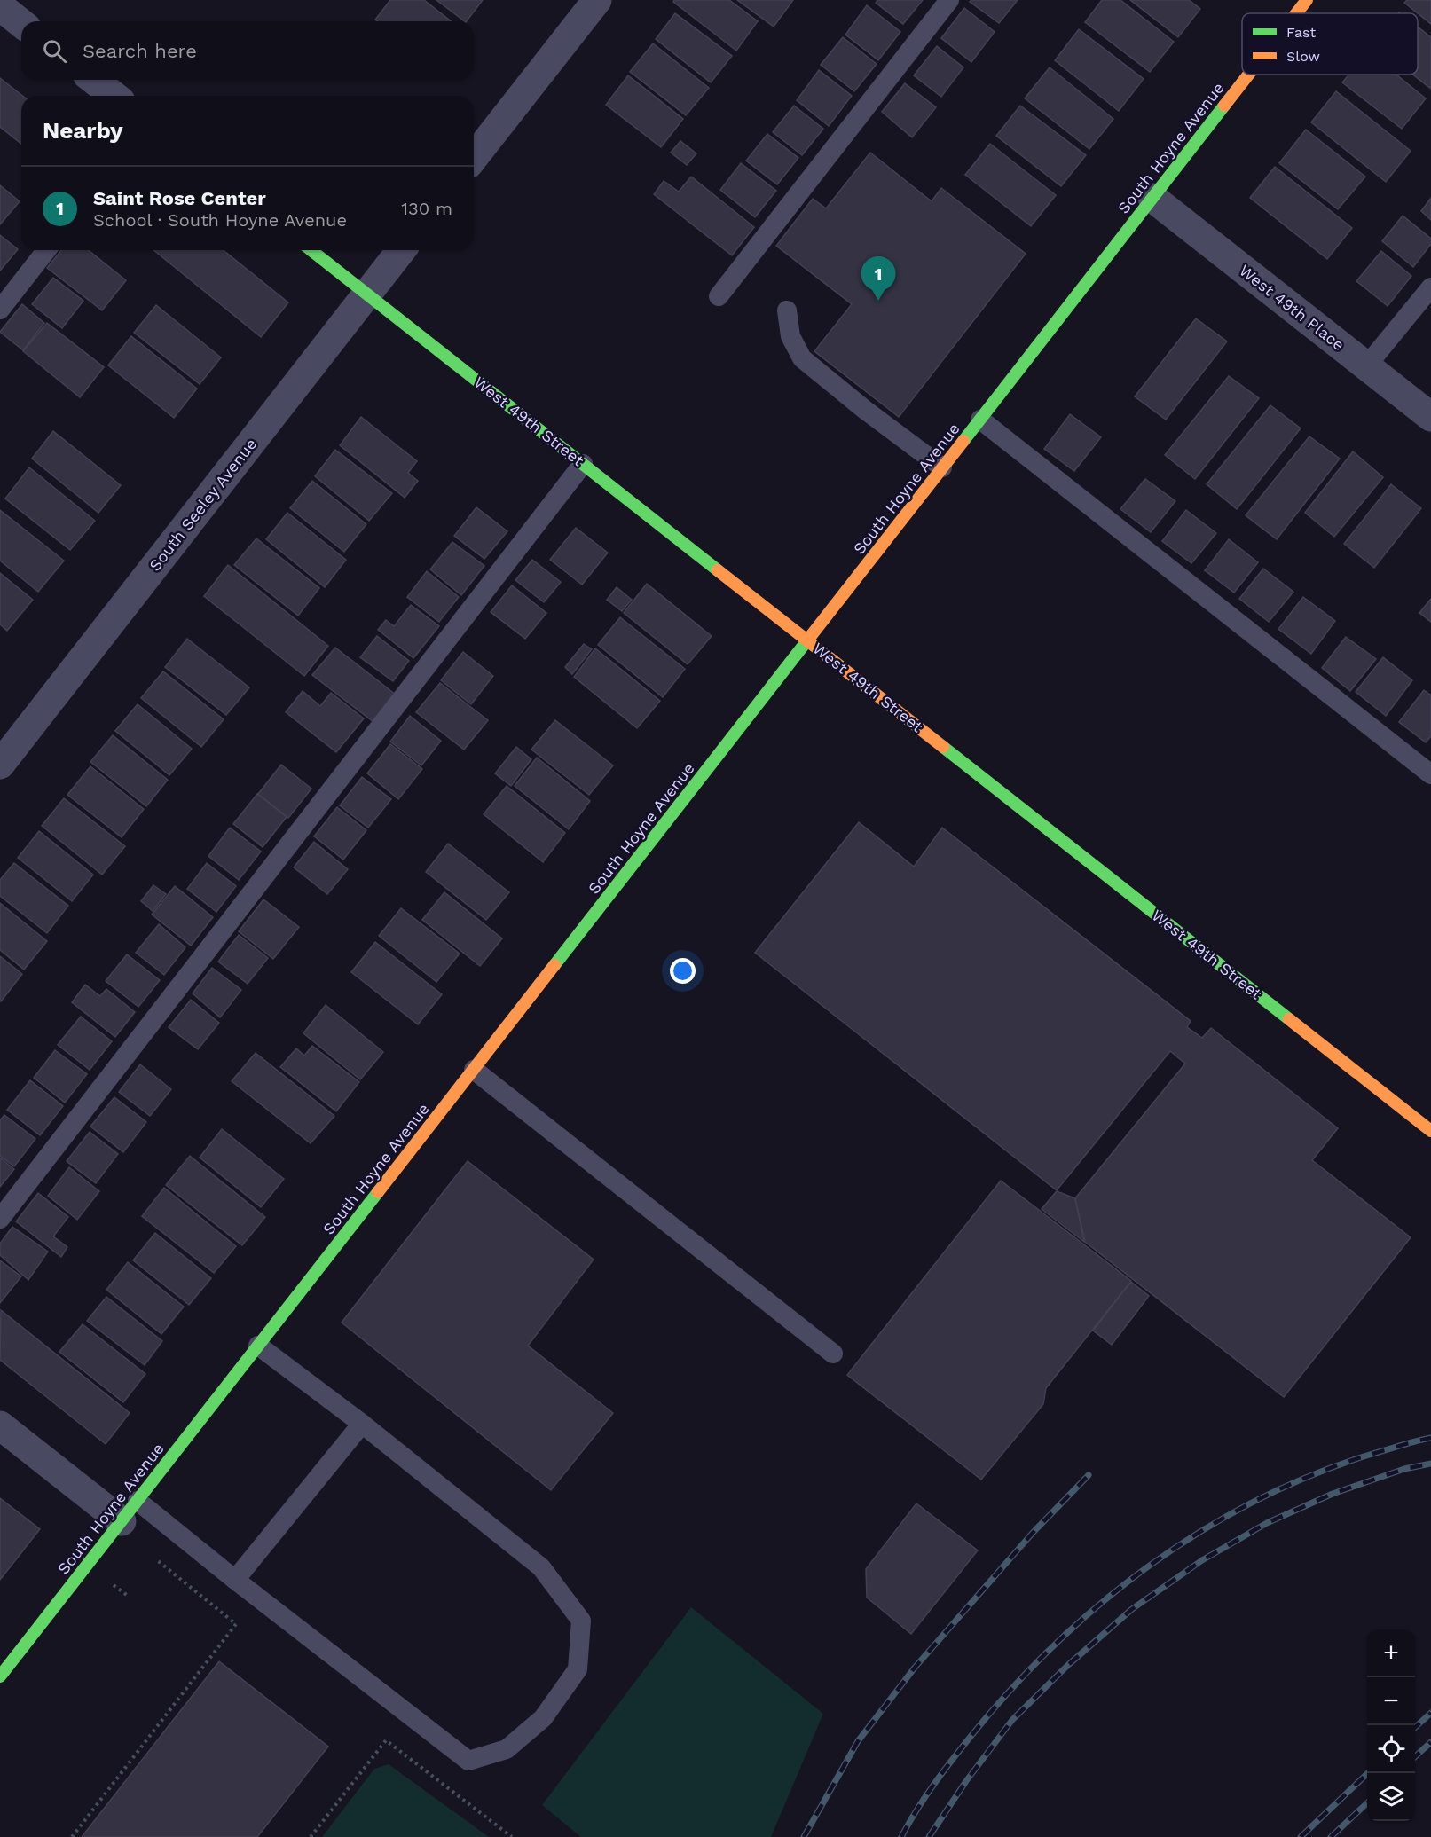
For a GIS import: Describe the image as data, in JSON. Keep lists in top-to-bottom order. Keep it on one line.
{"streets":{"street":["South Hoyne Avenue","West 49th Place","West 49th Street","South Seeley Avenue"]},"crossings":[["South Hoyne Avenue","West 49th Place"],["South Hoyne Avenue","West 49th Street"],["West 49th Street","South Seeley Avenue"]],"legend":["Fast","Slow"],"page":{"search":"Search here","heading":"Nearby","list":[{"mark":"1","name":"Saint Rose Center","note":"School · South Hoyne Avenue","value":"130 m"}],"pins":"1","map_buttons":["+","−"]}}
